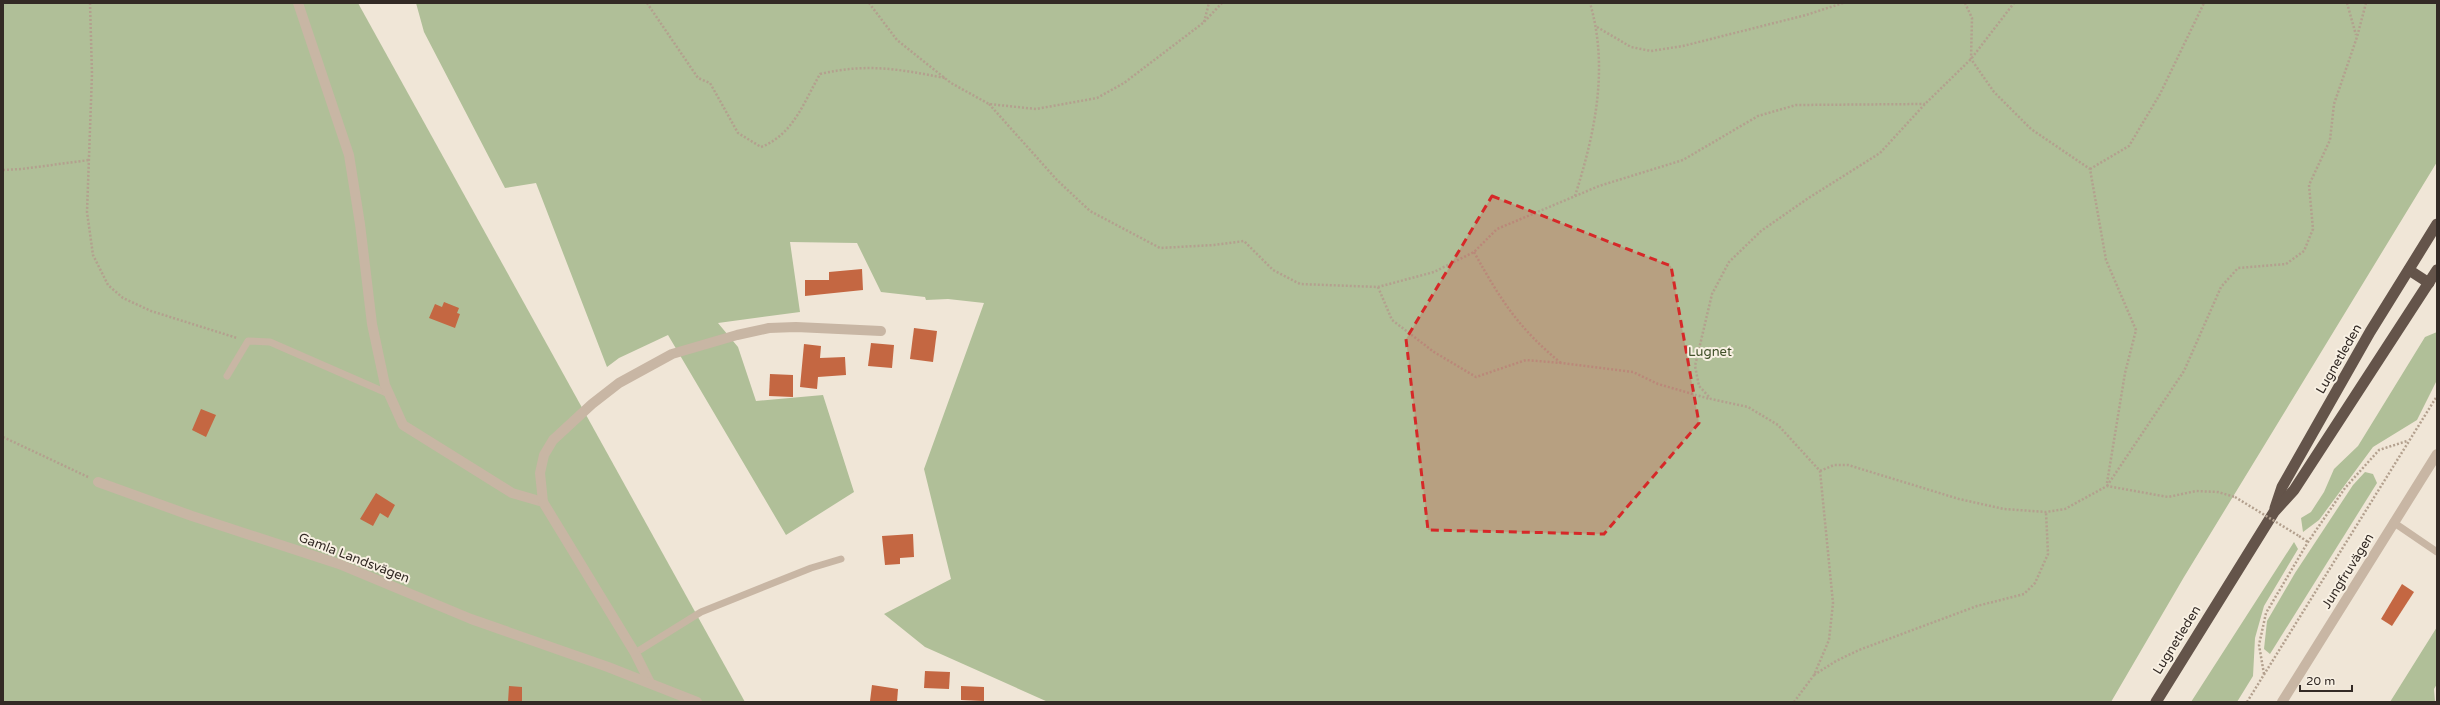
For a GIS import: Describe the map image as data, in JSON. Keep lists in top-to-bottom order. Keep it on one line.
{"streets":{"highway":["Lugnetleden"],"street":["Gamla Landsvägen","Jungfruvägen"]},"parks":["Lugnet"],"scale_bar":"20 m"}
